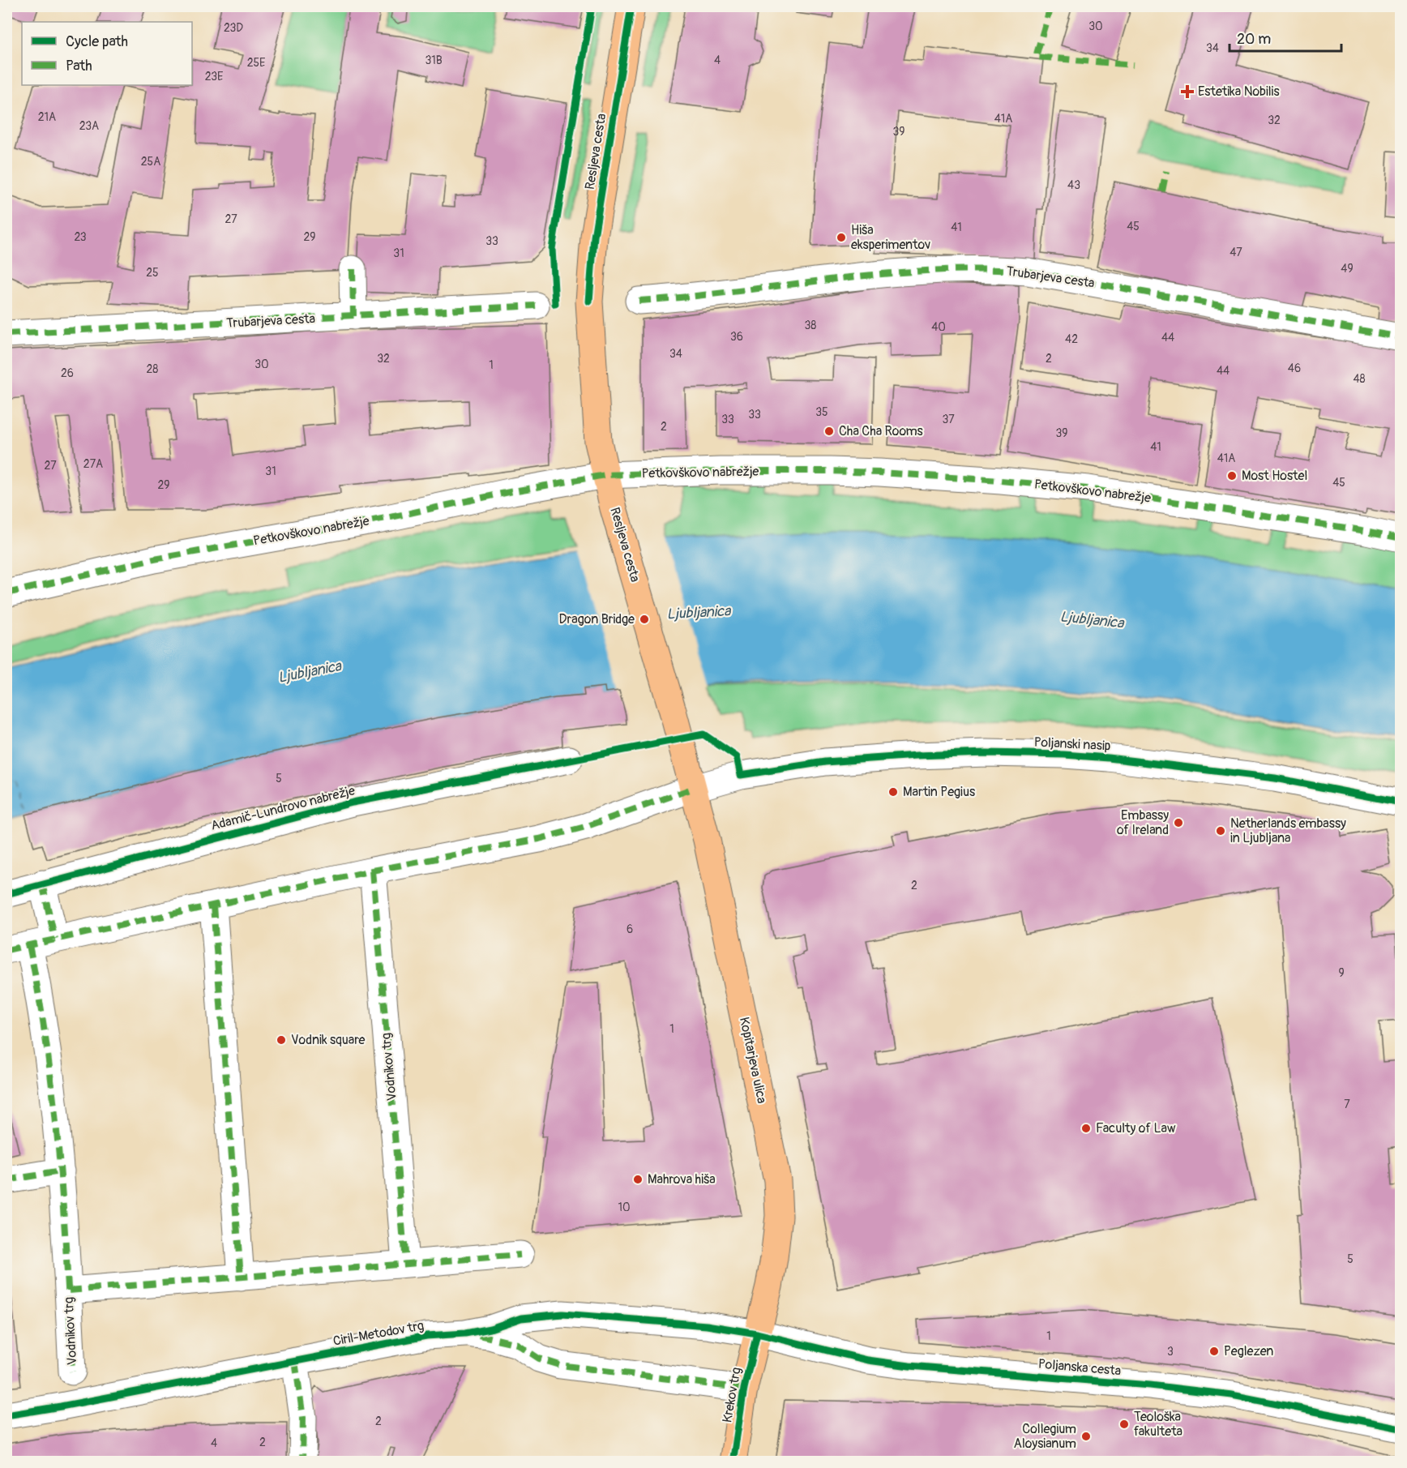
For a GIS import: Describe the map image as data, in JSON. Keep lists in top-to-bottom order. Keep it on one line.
{"streets":{"main road":["Resljeva cesta","Kopitarjeva ulica","Krekov trg"],"street":["Trubarjeva cesta","Petkovškovo nabrežje","Poljanski nasip","Adamič-Lundrovo nabrežje","Vodnikov trg","Ciril-Metodov trg","Poljanska cesta"]},"crossings":[["Resljeva cesta","Petkovškovo nabrežje"],["Resljeva cesta","Poljanski nasip"],["Resljeva cesta","Kopitarjeva ulica"],["Poljanski nasip","Kopitarjeva ulica"],["Kopitarjeva ulica","Ciril-Metodov trg"],["Kopitarjeva ulica","Poljanska cesta"],["Kopitarjeva ulica","Krekov trg"],["Ciril-Metodov trg","Poljanska cesta"],["Ciril-Metodov trg","Krekov trg"],["Poljanska cesta","Krekov trg"]],"water":["Ljubljanica"],"places":{"health":["Estetika Nobilis"],"other":["Hiša eksperimentov","Cha Cha Rooms","Most Hostel","Dragon Bridge","Martin Pegius","Embassy of Ireland","Netherlands embassy in Ljubljana","Vodnik square","Faculty of Law","Mahrova hiša","Peglezen","Teološka fakulteta","Collegium Aloysianum"]},"house_numbers":["30","23D","34","31B","4","25E","23E","21A","41A","32","23A","39","25A","43","27","45","41","23","29","33","47","31","49","25","38","40","36","44","42","34","32","2","30","1","46","28","44","26","48","35","33","33","37","2","39","41","41A","27A","27","31","45","29","5","2","6","9","1","7","10","5","1","3","2","2","4"],"legend":["Cycle path","Path"],"scale_bar":"20 m"}
